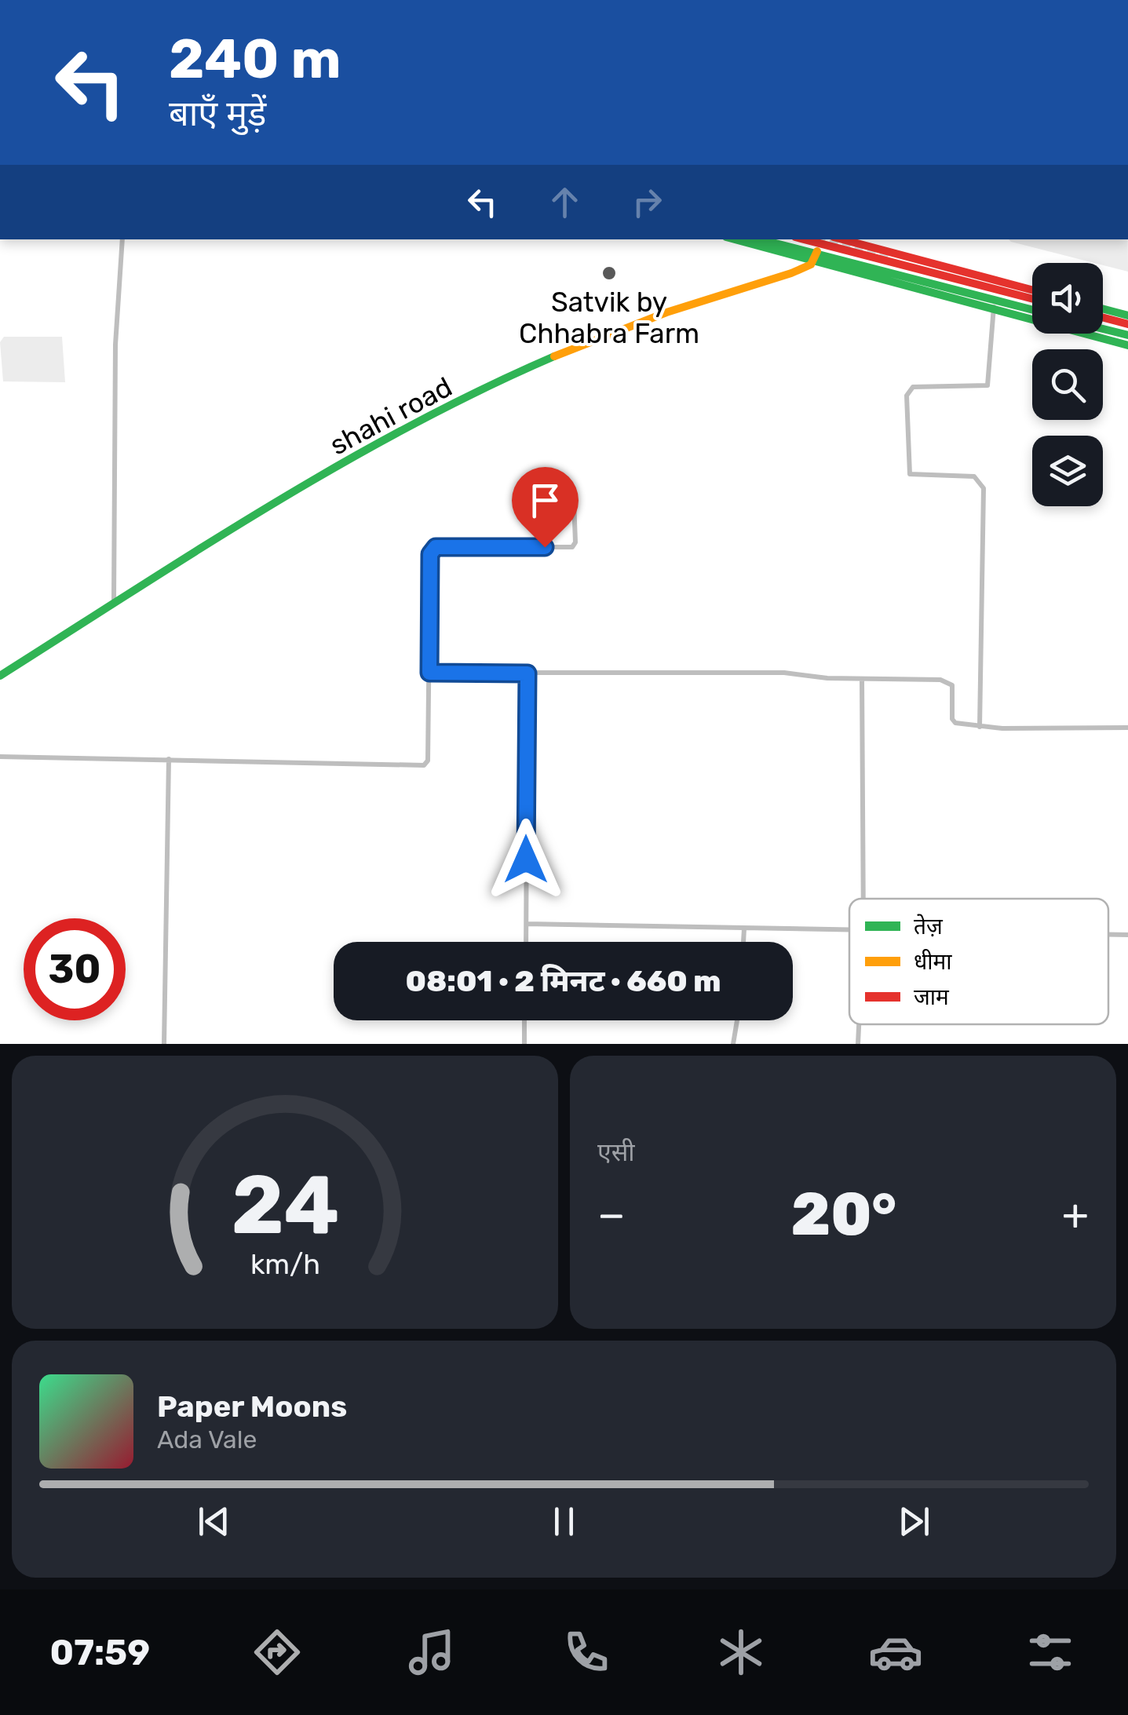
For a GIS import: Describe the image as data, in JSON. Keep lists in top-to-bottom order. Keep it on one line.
{"streets":{"main road":["shahi road"]},"places":["Satvik by Chhabra Farm"],"legend":["तेज़","धीमा","जाम"],"page":{"turn":["240 m","बाएँ मुड़ें"],"limit":"30","trip":"08:01 · 2 मिनट · 660 m","tile":"एसी","heat":["−","20°","+"],"song":["Paper Moons","Ada Vale"],"tabs":"07:59","gauge":["24","km/h"]}}
